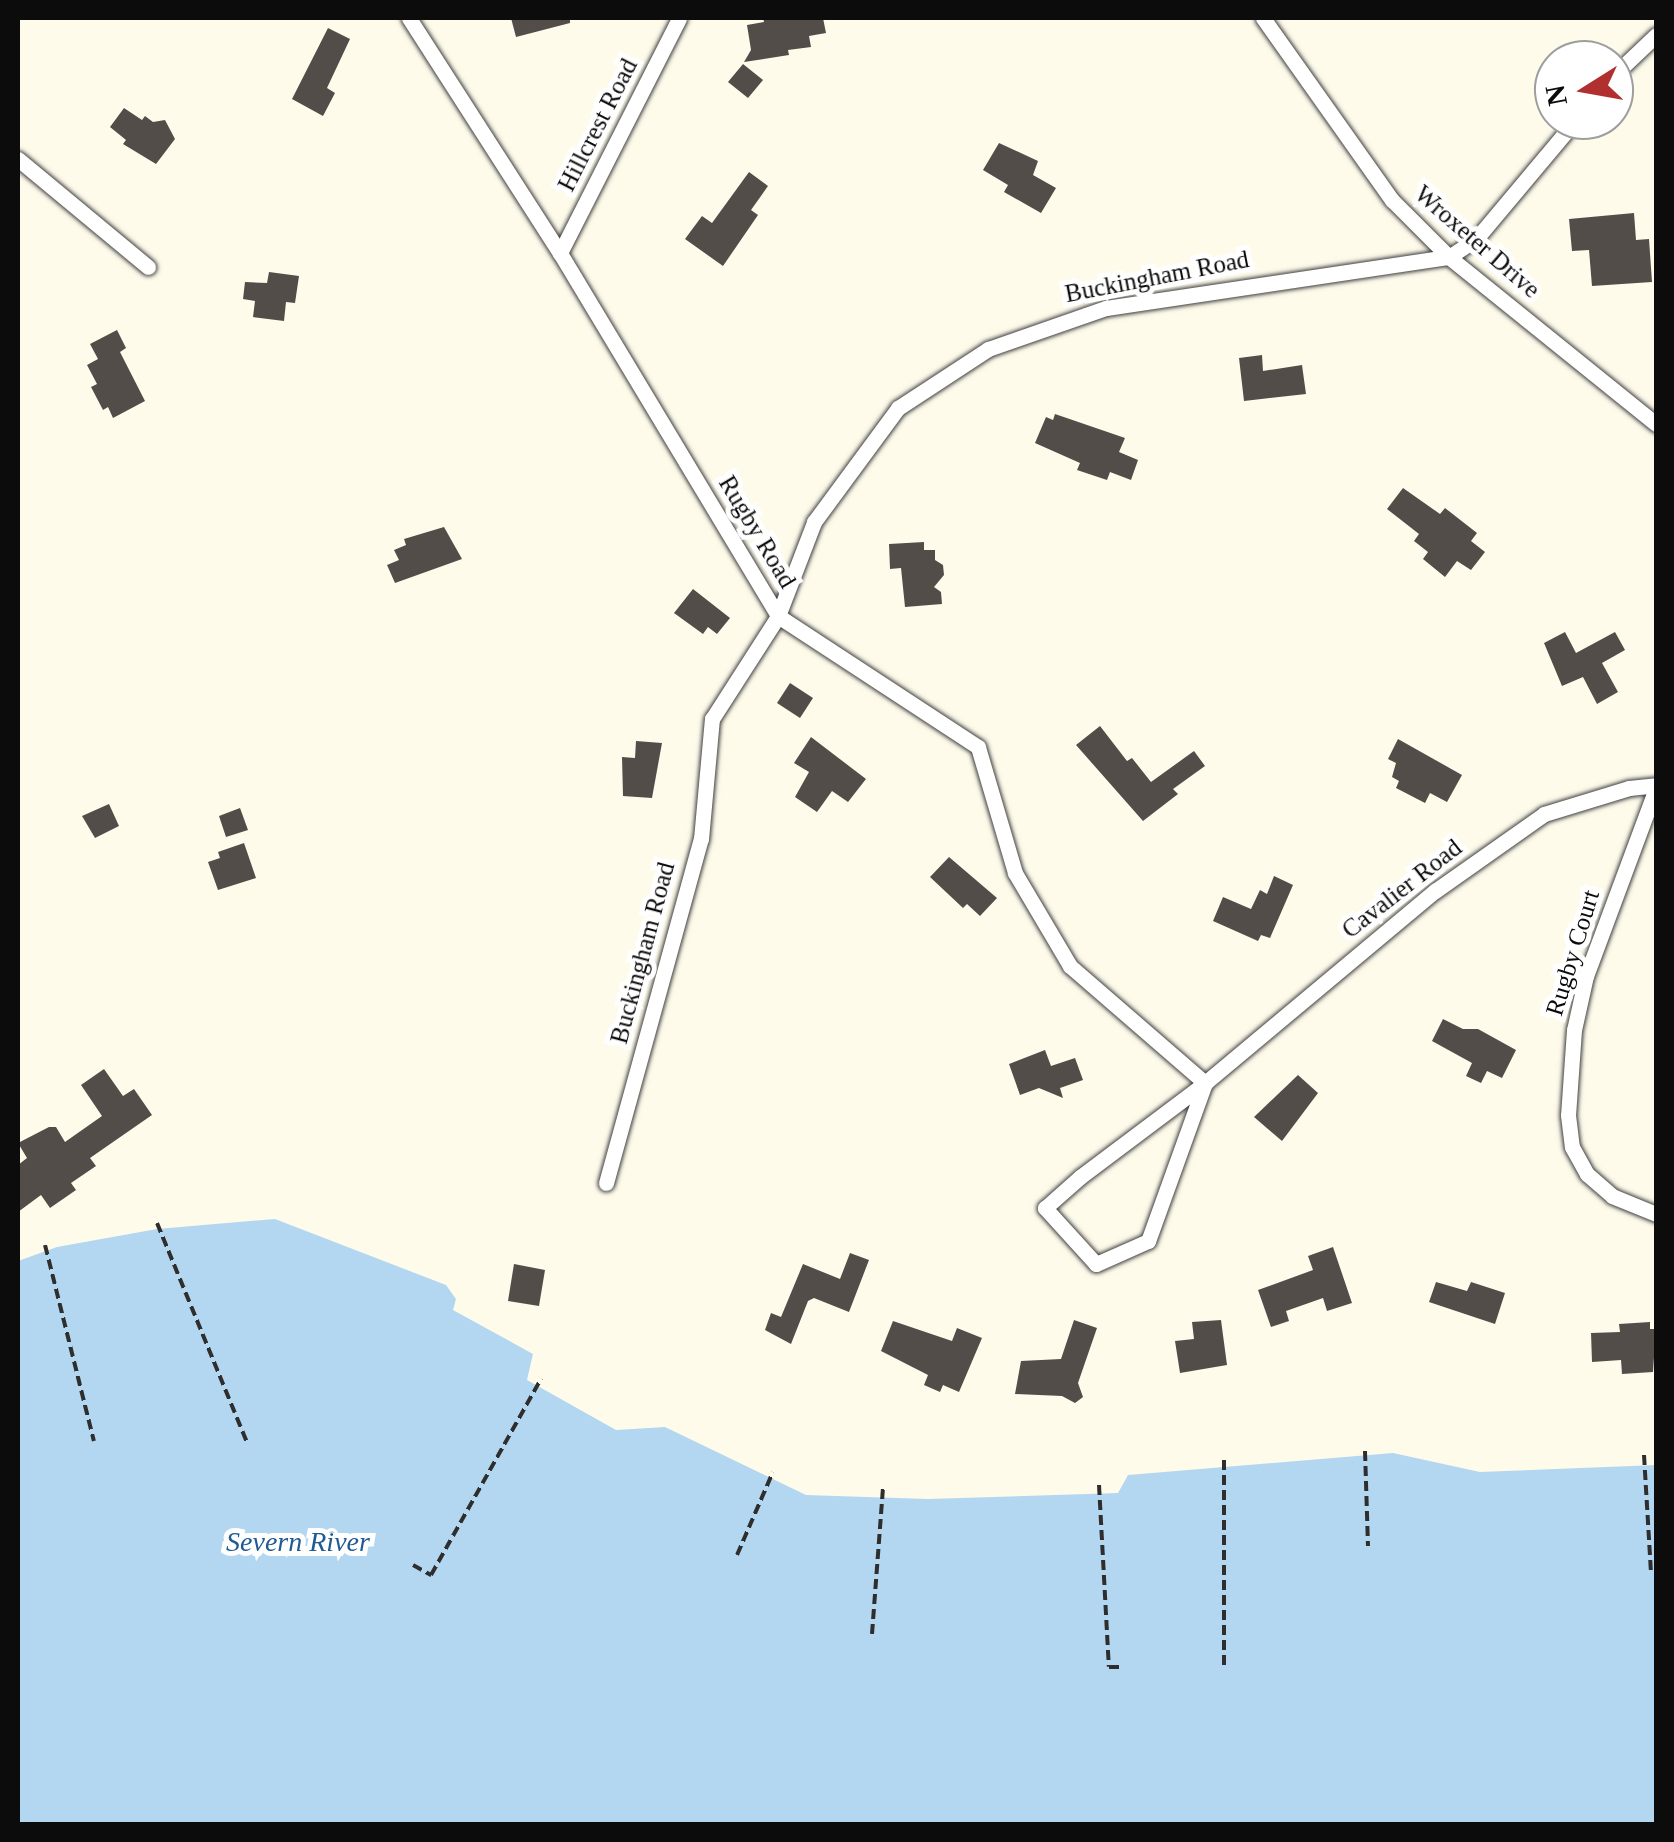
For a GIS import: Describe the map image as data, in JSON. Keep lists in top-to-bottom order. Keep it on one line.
{"streets":{"street":["Hillcrest Road","Wroxeter Drive","Buckingham Road","Rugby Road","Cavalier Road","Rugby Court"]},"crossings":[["Hillcrest Road","Rugby Road"],["Wroxeter Drive","Buckingham Road"],["Buckingham Road","Rugby Road"],["Rugby Road","Cavalier Road"],["Cavalier Road","Rugby Court"]],"water":["Severn River"],"north":"left"}
